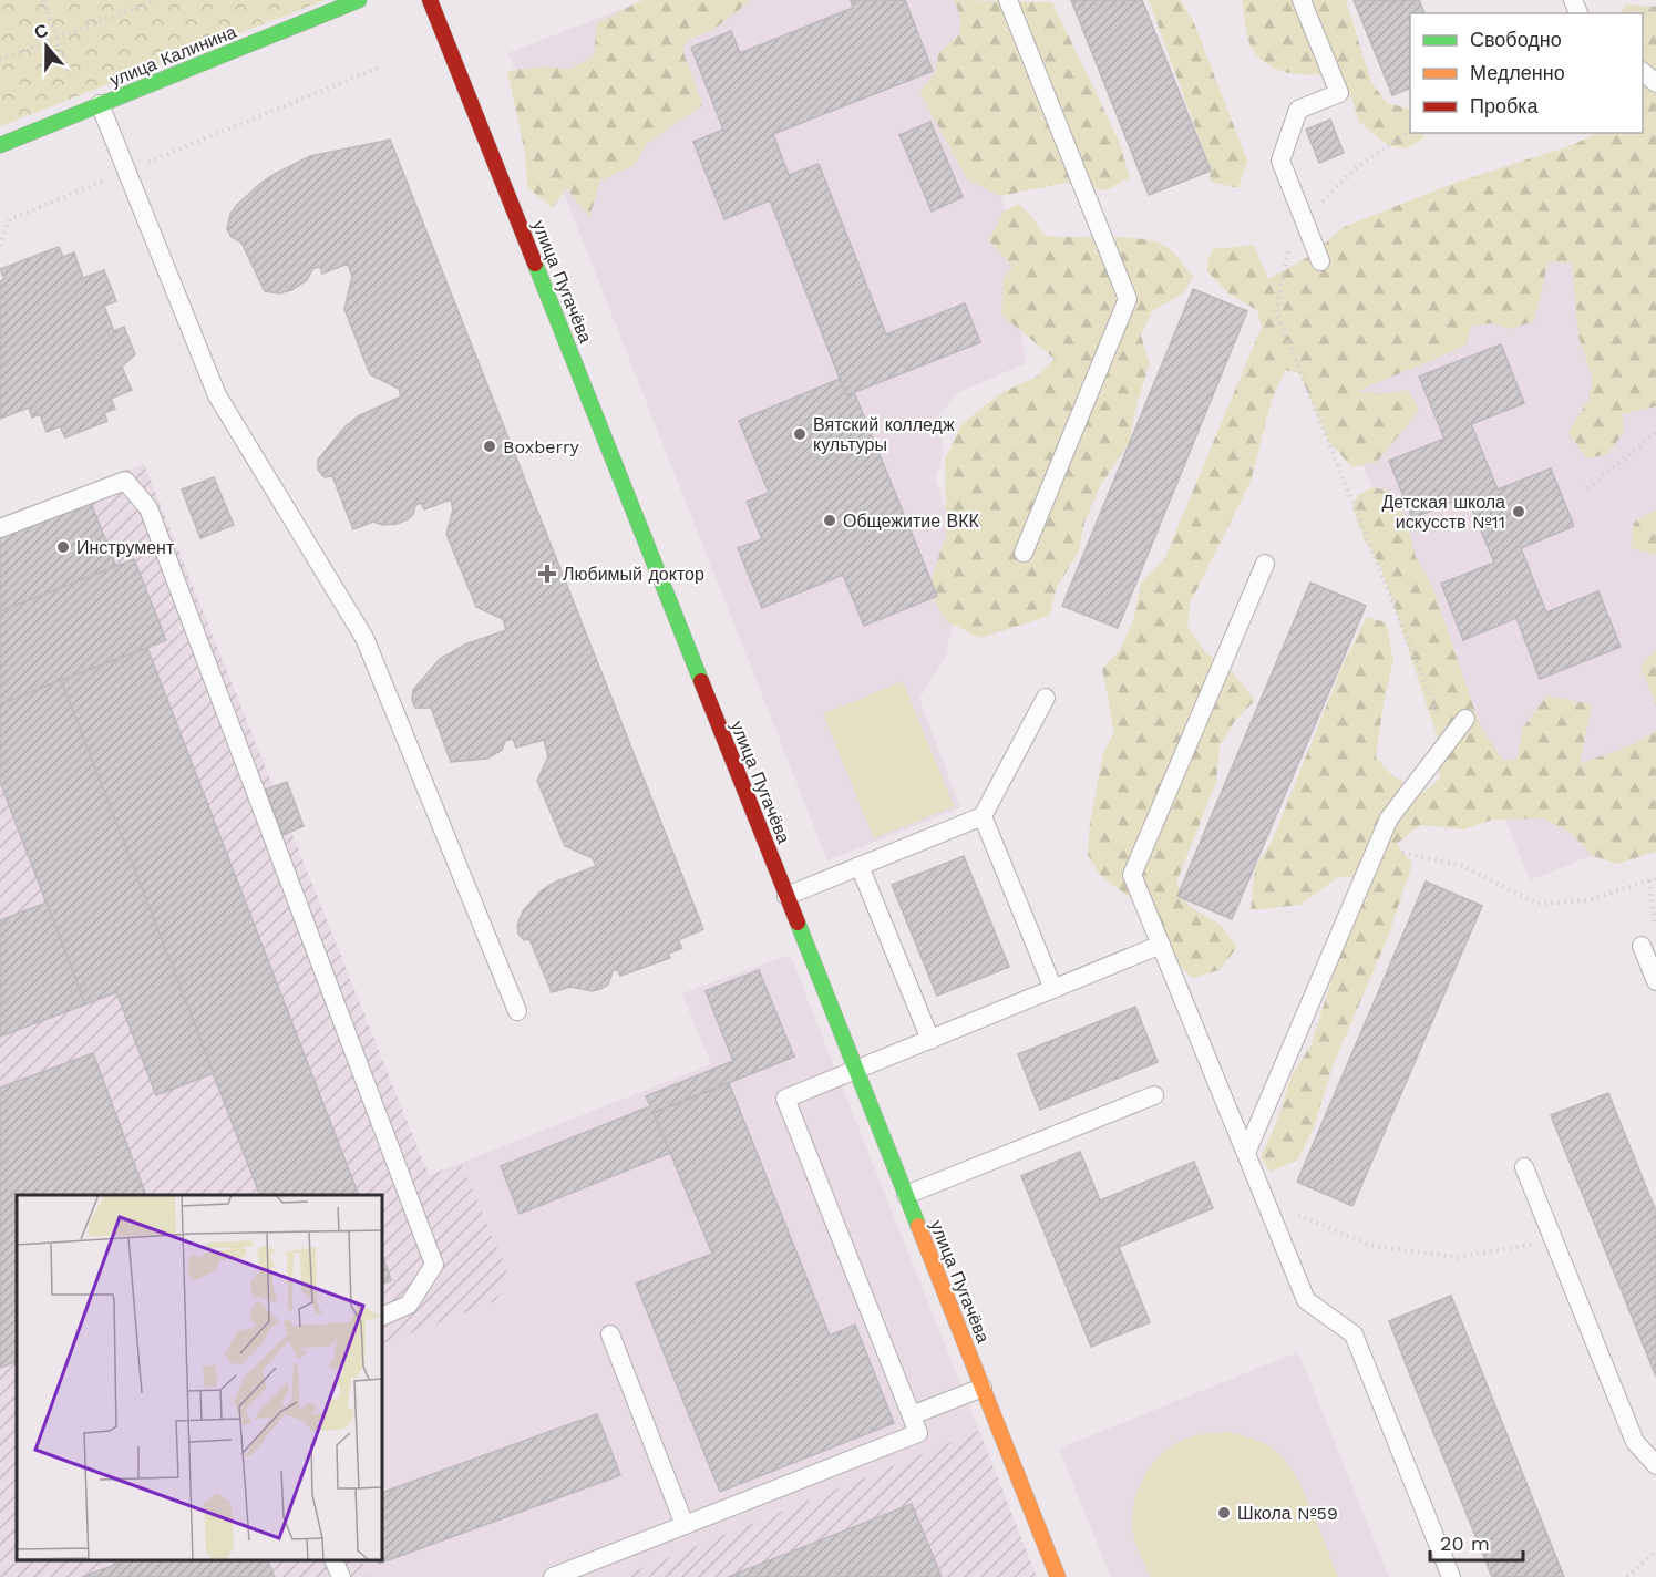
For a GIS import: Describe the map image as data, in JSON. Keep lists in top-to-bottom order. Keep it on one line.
{"streets":{"street":["улица Калинина","улица Пугачёва"]},"places":{"other":["Вятский колледж культуры","Boxberry","Детская школа искусств №11","Общежитие ВКК","Инструмент","Школа №59"],"health":["Любимый доктор"]},"legend":["Свободно","Медленно","Пробка"],"scale_bar":"20 m","north":"top"}
